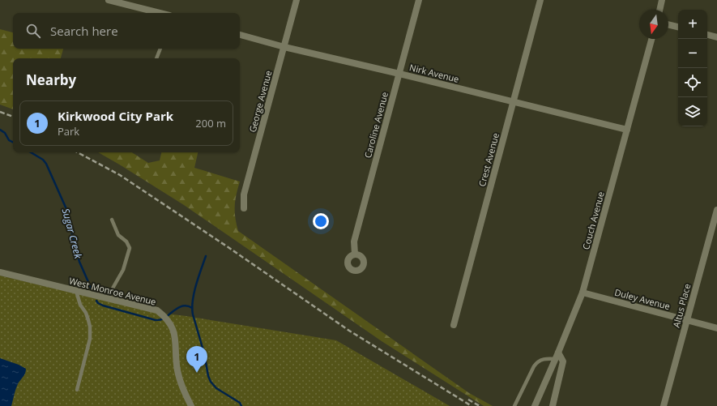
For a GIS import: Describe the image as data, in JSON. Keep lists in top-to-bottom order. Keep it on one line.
{"streets":{"street":["Nirk Avenue","George Avenue","Caroline Avenue","Crest Avenue","Couch Avenue","West Monroe Avenue","Duley Avenue","Altus Place"]},"crossings":[["Nirk Avenue","George Avenue"],["Nirk Avenue","Caroline Avenue"],["Nirk Avenue","Crest Avenue"],["Nirk Avenue","Couch Avenue"],["Couch Avenue","Duley Avenue"],["Duley Avenue","Altus Place"]],"water":["Sugar Creek"],"north":"bottom","page":{"map_buttons":["+","−"],"search":"Search here","heading":"Nearby","list":[{"mark":"1","name":"Kirkwood City Park","note":"Park","value":"200 m"}],"pins":"1"}}
